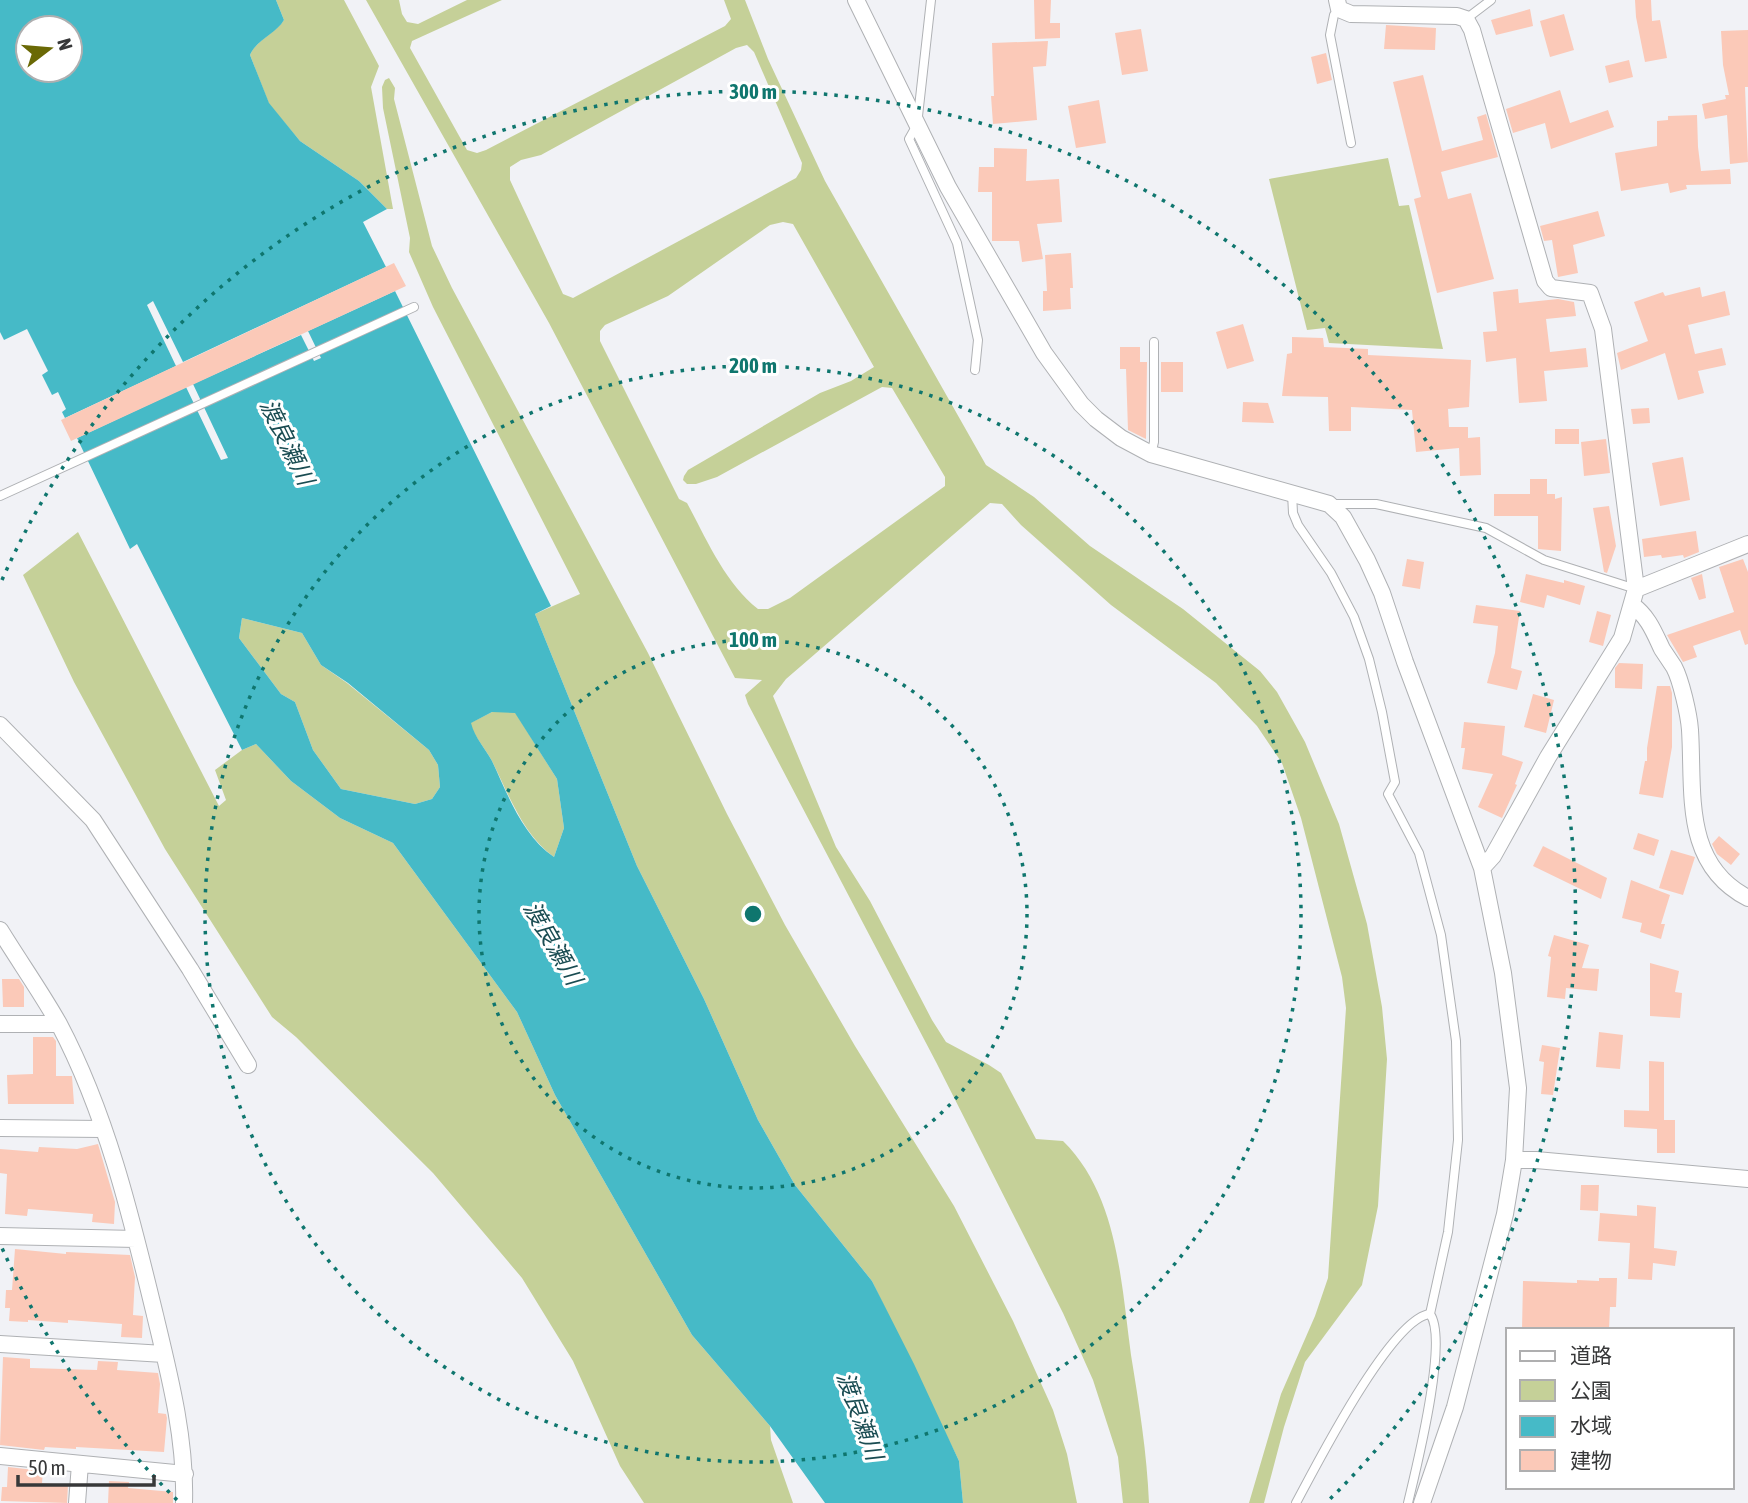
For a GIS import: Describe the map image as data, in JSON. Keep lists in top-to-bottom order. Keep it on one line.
{"water":["渡良瀬川"],"legend":["道路","公園","水域","建物"],"scale_bar":"50 m","north":"right","rings":["300 m","200 m","100 m"]}
